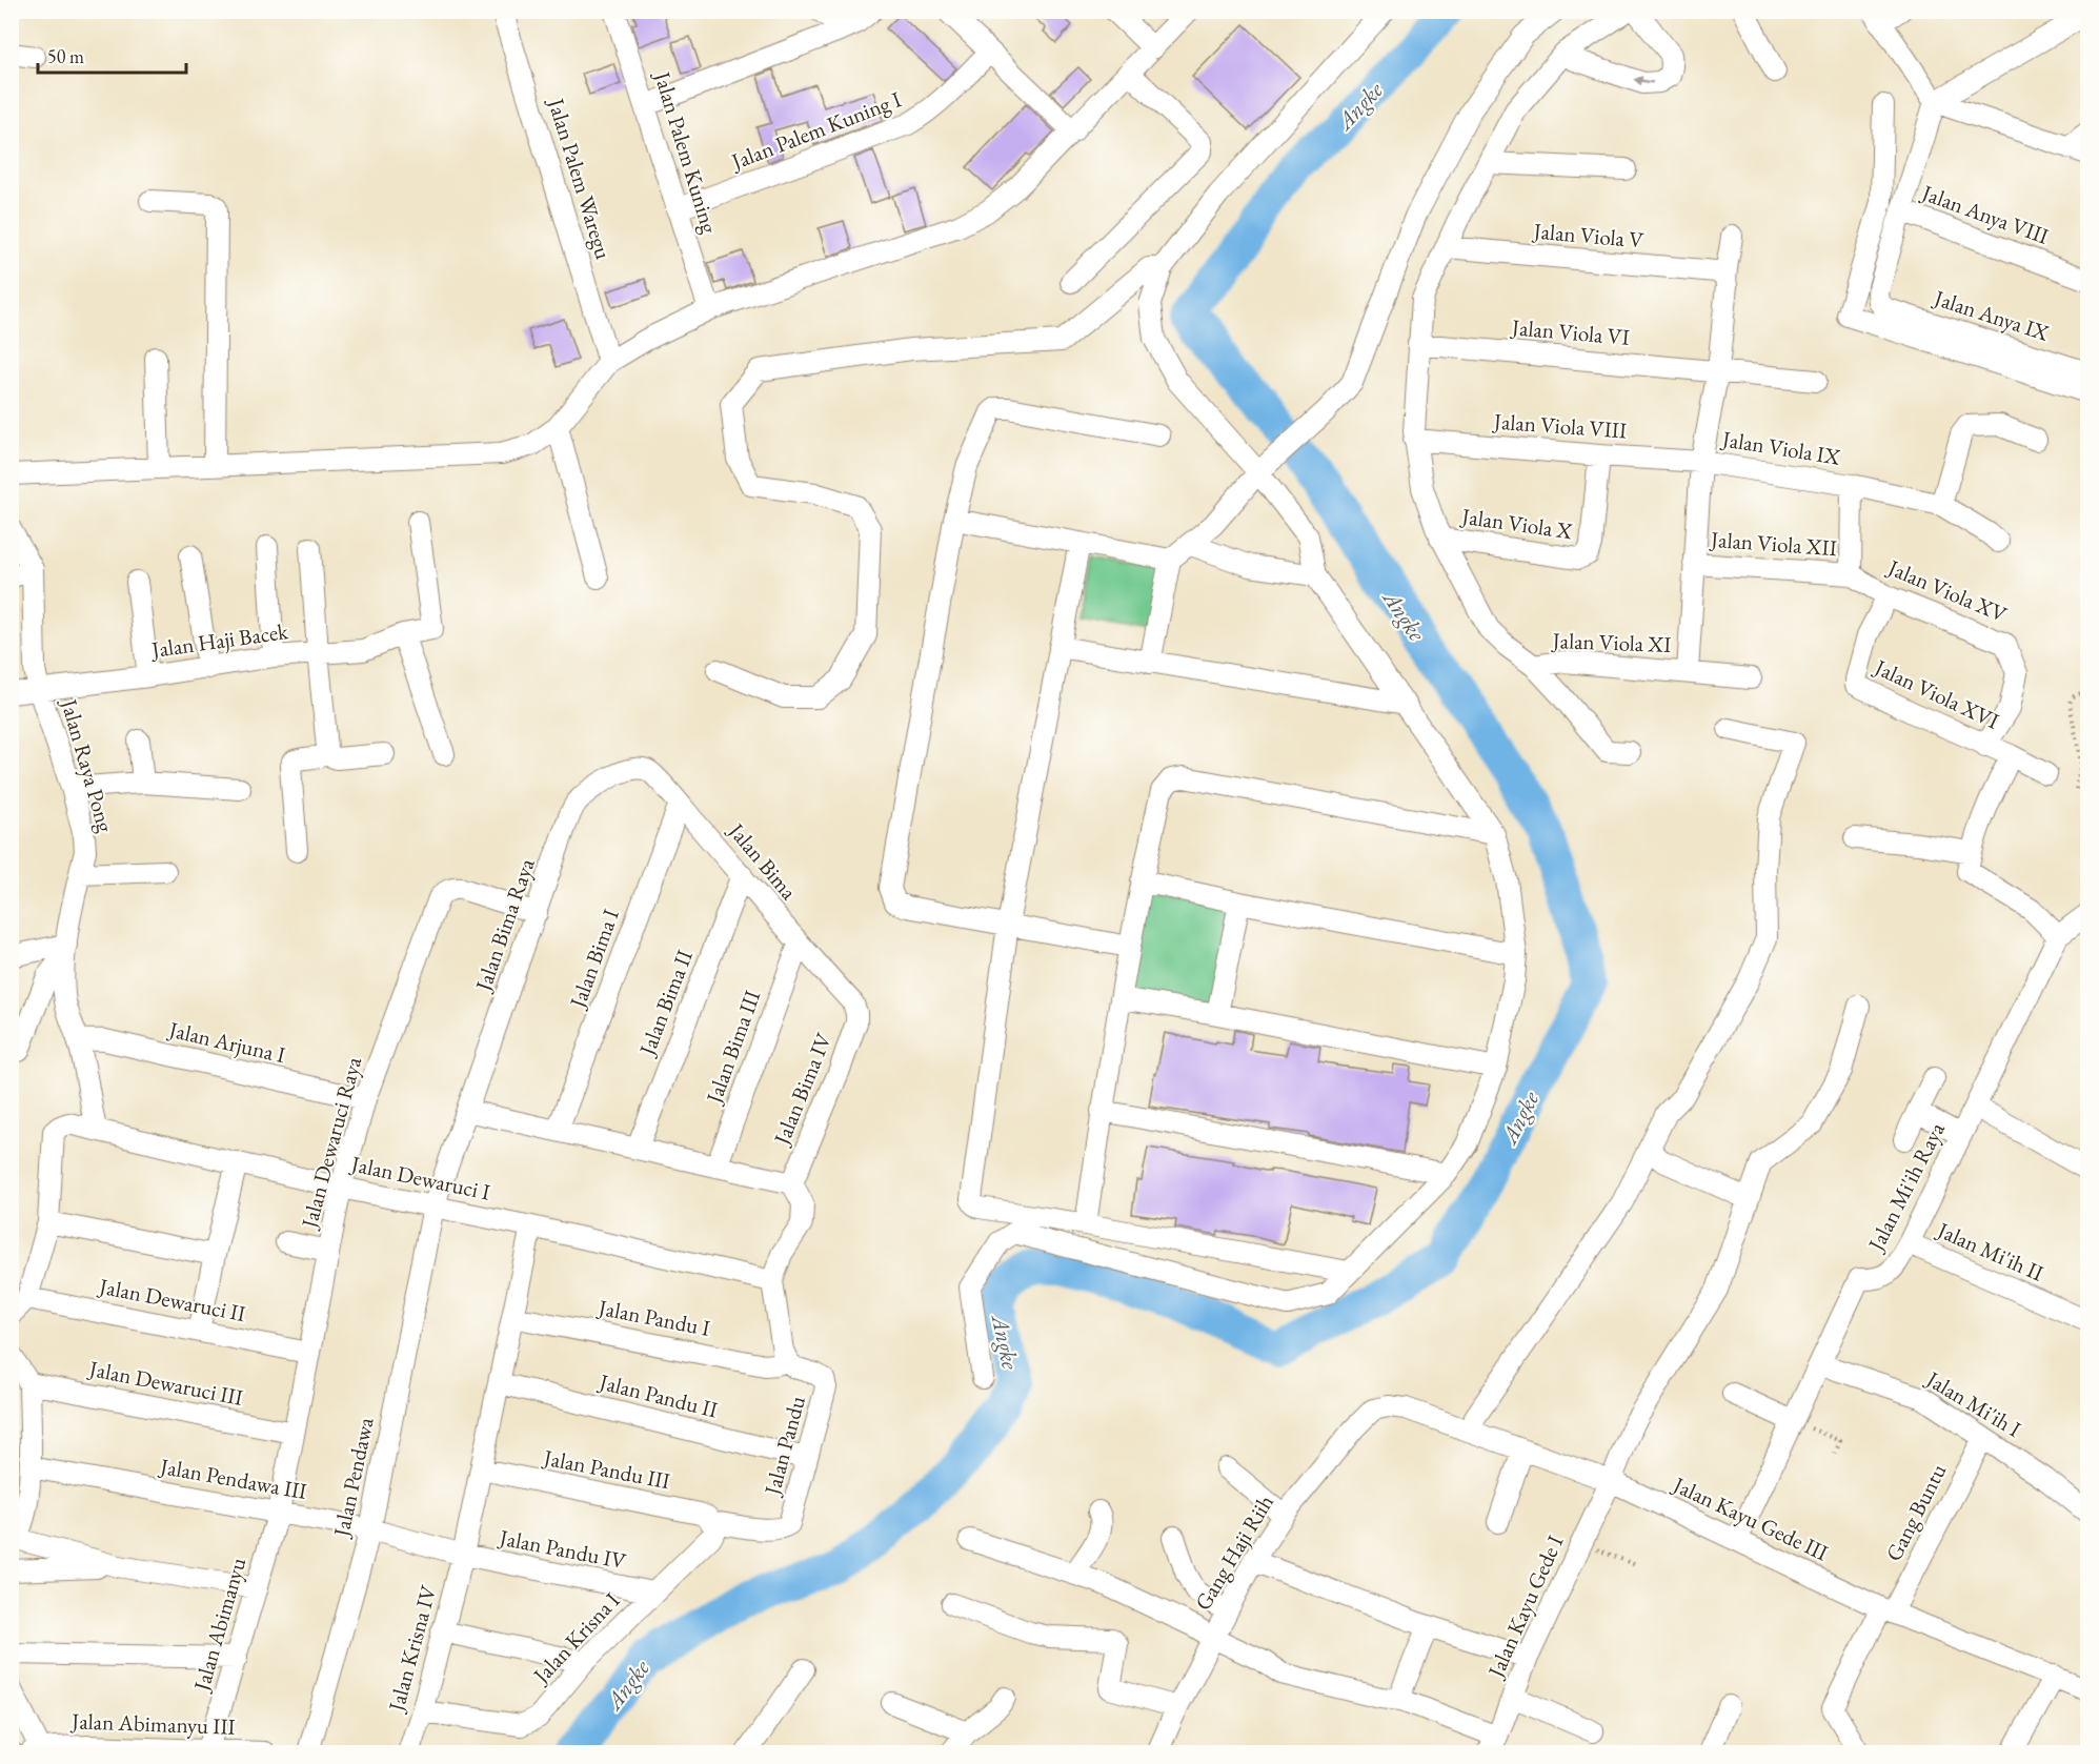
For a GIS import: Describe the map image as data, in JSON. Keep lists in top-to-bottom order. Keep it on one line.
{"streets":{"street":["Jalan Palem Kuning I","Jalan Palem Kuning","Jalan Palem Waregu","Jalan Anya VIII","Jalan Viola V","Jalan Anya IX","Jalan Viola VI","Jalan Viola VIII","Jalan Viola IX","Jalan Viola X","Jalan Viola XII","Jalan Viola XV","Jalan Haji Bacek","Jalan Viola XI","Jalan Viola XVI","Jalan Raya Pong","Jalan Bima","Jalan Bima Raya","Jalan Bima I","Jalan Bima II","Jalan Arjuna I","Jalan Bima III","Jalan Bima IV","Jalan Dewaruci Raya","Jalan Dewaruci I","Jalan Mi'ih Raya","Jalan Mi'ih II","Jalan Dewaruci II","Jalan Pandu I","Jalan Dewaruci III","Jalan Pandu II","Jalan Mi'ih I","Jalan Pandu","Jalan Pandu III","Jalan Pendawa","Jalan Pendawa III","Gang Buntu","Jalan Kayu Gede III","Jalan Pandu IV","Gang Haji Riih","Jalan Kayu Gede I","Jalan Abimanyu","Jalan Krisna I","Jalan Krisna IV","Jalan Abimanyu III"]},"crossings":[["Jalan Palem Kuning I","Jalan Palem Kuning"],["Jalan Anya VIII","Jalan Anya IX"],["Jalan Viola VIII","Jalan Viola IX"],["Jalan Viola VIII","Jalan Viola X"],["Jalan Viola XII","Jalan Viola XV"],["Jalan Viola XV","Jalan Viola XVI"],["Jalan Haji Bacek","Jalan Raya Pong"],["Jalan Raya Pong","Jalan Arjuna I"],["Jalan Raya Pong","Jalan Dewaruci I"],["Jalan Bima","Jalan Bima Raya"],["Jalan Bima","Jalan Bima I"],["Jalan Bima","Jalan Bima II"],["Jalan Bima","Jalan Bima III"],["Jalan Bima","Jalan Bima IV"],["Jalan Bima Raya","Jalan Dewaruci Raya"],["Jalan Bima Raya","Jalan Dewaruci I"],["Jalan Bima Raya","Jalan Pendawa"],["Jalan Arjuna I","Jalan Dewaruci Raya"],["Jalan Bima IV","Jalan Pandu"],["Jalan Dewaruci Raya","Jalan Dewaruci I"],["Jalan Dewaruci Raya","Jalan Dewaruci II"],["Jalan Dewaruci Raya","Jalan Dewaruci III"],["Jalan Dewaruci Raya","Jalan Pendawa III"],["Jalan Dewaruci Raya","Jalan Abimanyu"],["Jalan Dewaruci I","Jalan Pandu"],["Jalan Dewaruci I","Jalan Pendawa"],["Jalan Mi'ih Raya","Jalan Mi'ih II"],["Jalan Mi'ih Raya","Jalan Mi'ih I"],["Jalan Mi'ih Raya","Jalan Kayu Gede III"],["Jalan Pandu I","Jalan Pandu"],["Jalan Pandu II","Jalan Pandu"],["Jalan Mi'ih I","Gang Buntu"],["Jalan Pandu","Jalan Pandu III"],["Jalan Pendawa","Jalan Pendawa III"],["Jalan Pendawa III","Jalan Pandu IV"],["Jalan Pendawa III","Jalan Abimanyu"],["Jalan Pendawa III","Jalan Krisna IV"],["Gang Buntu","Jalan Kayu Gede III"],["Jalan Kayu Gede III","Gang Haji Riih"],["Jalan Kayu Gede III","Jalan Kayu Gede I"],["Jalan Pandu IV","Jalan Krisna I"],["Jalan Pandu IV","Jalan Krisna IV"],["Jalan Abimanyu","Jalan Abimanyu III"],["Jalan Krisna I","Jalan Krisna IV"]],"water":["Angke"],"scale_bar":"50 m"}
